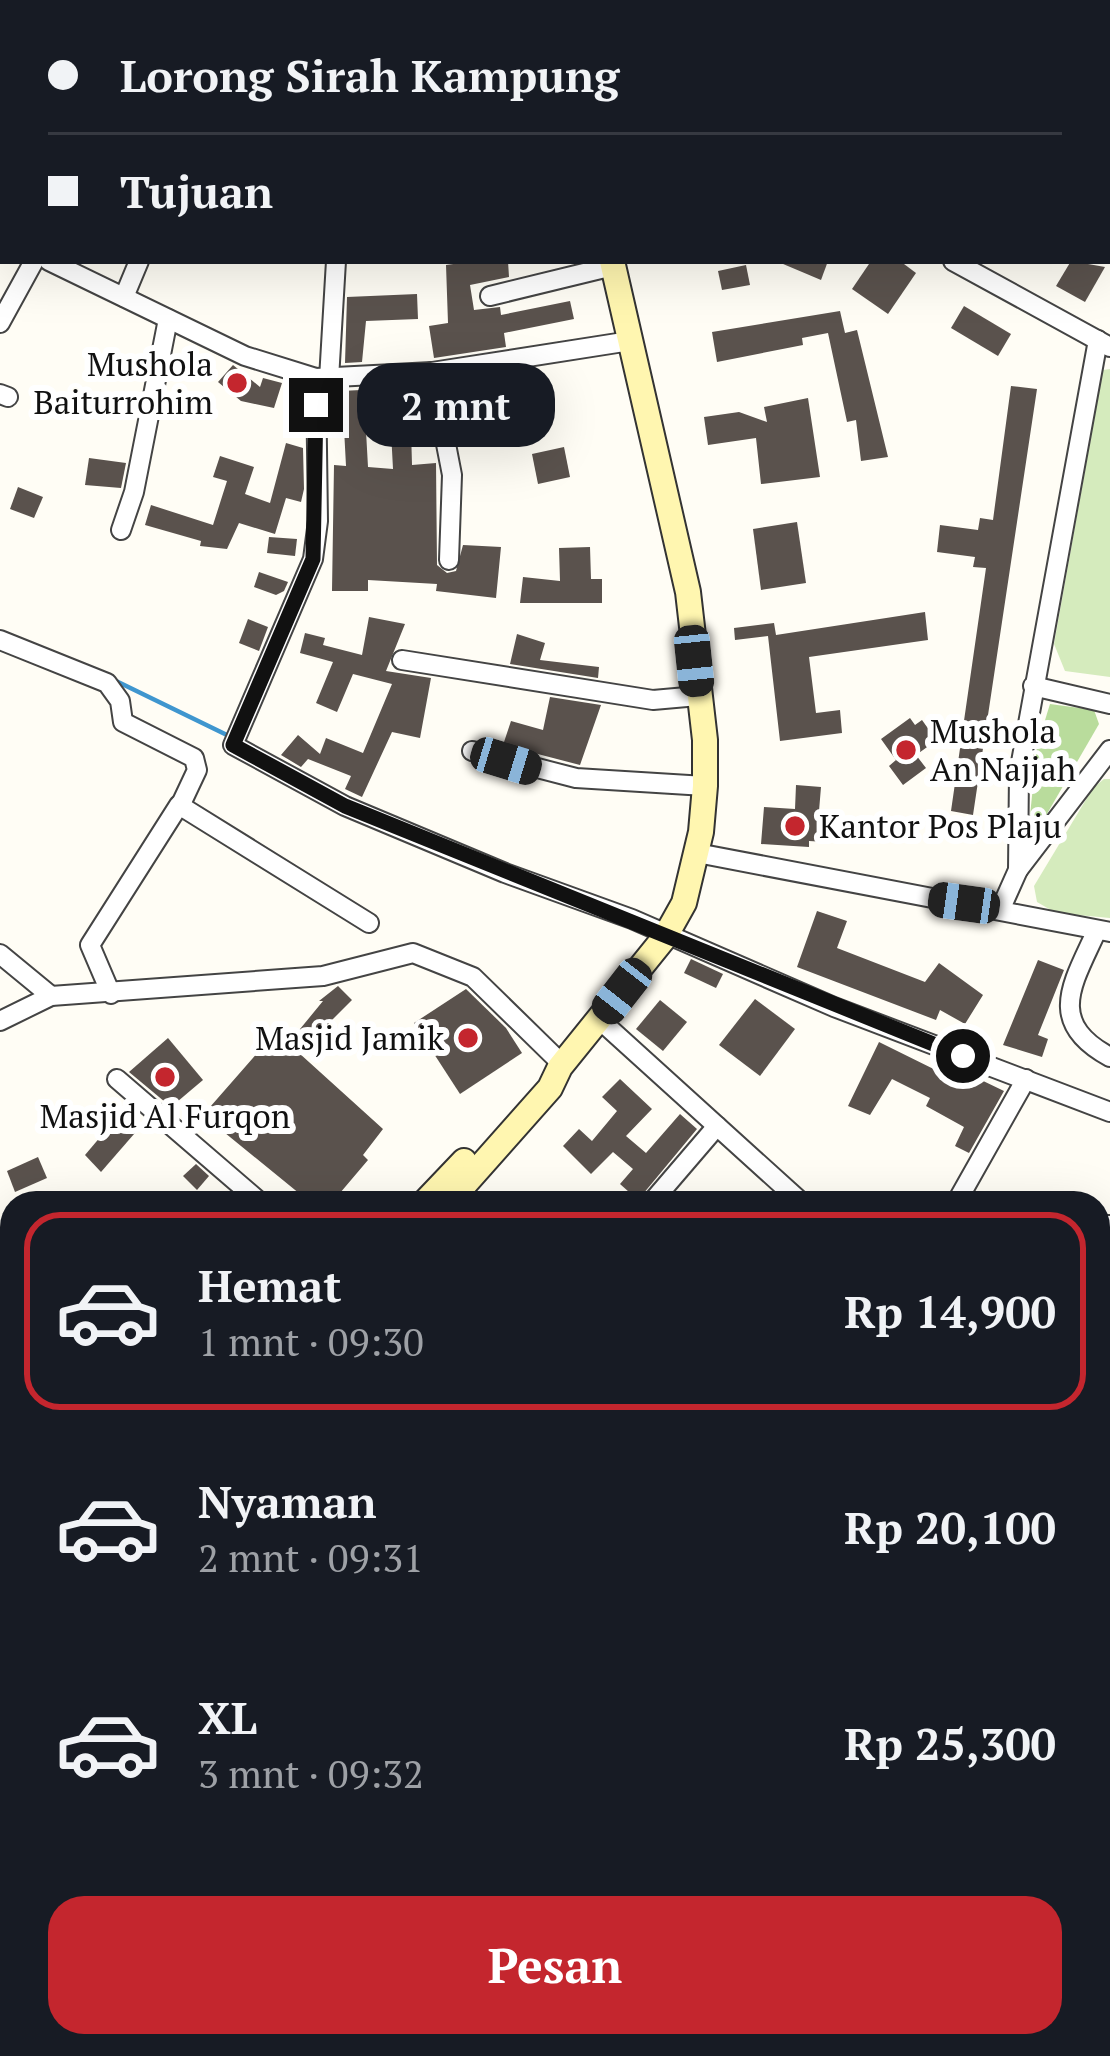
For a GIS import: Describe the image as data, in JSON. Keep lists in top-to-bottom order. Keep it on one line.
{"places":["Mushola Baiturrohim","Mushola An Najjah","Kantor Pos Plaju","Masjid Jamik","Masjid Al Furqon"],"page":{"banner":["Lorong Sirah Kampung","Tujuan"],"bubble":"2 mnt","list":[{"name":"Hemat","note":"1 mnt · 09:30","value":"Rp 14,900"},{"name":"Nyaman","note":"2 mnt · 09:31","value":"Rp 20,100"},{"name":"XL","note":"3 mnt · 09:32","value":"Rp 25,300"}],"buttons":"Pesan"}}
